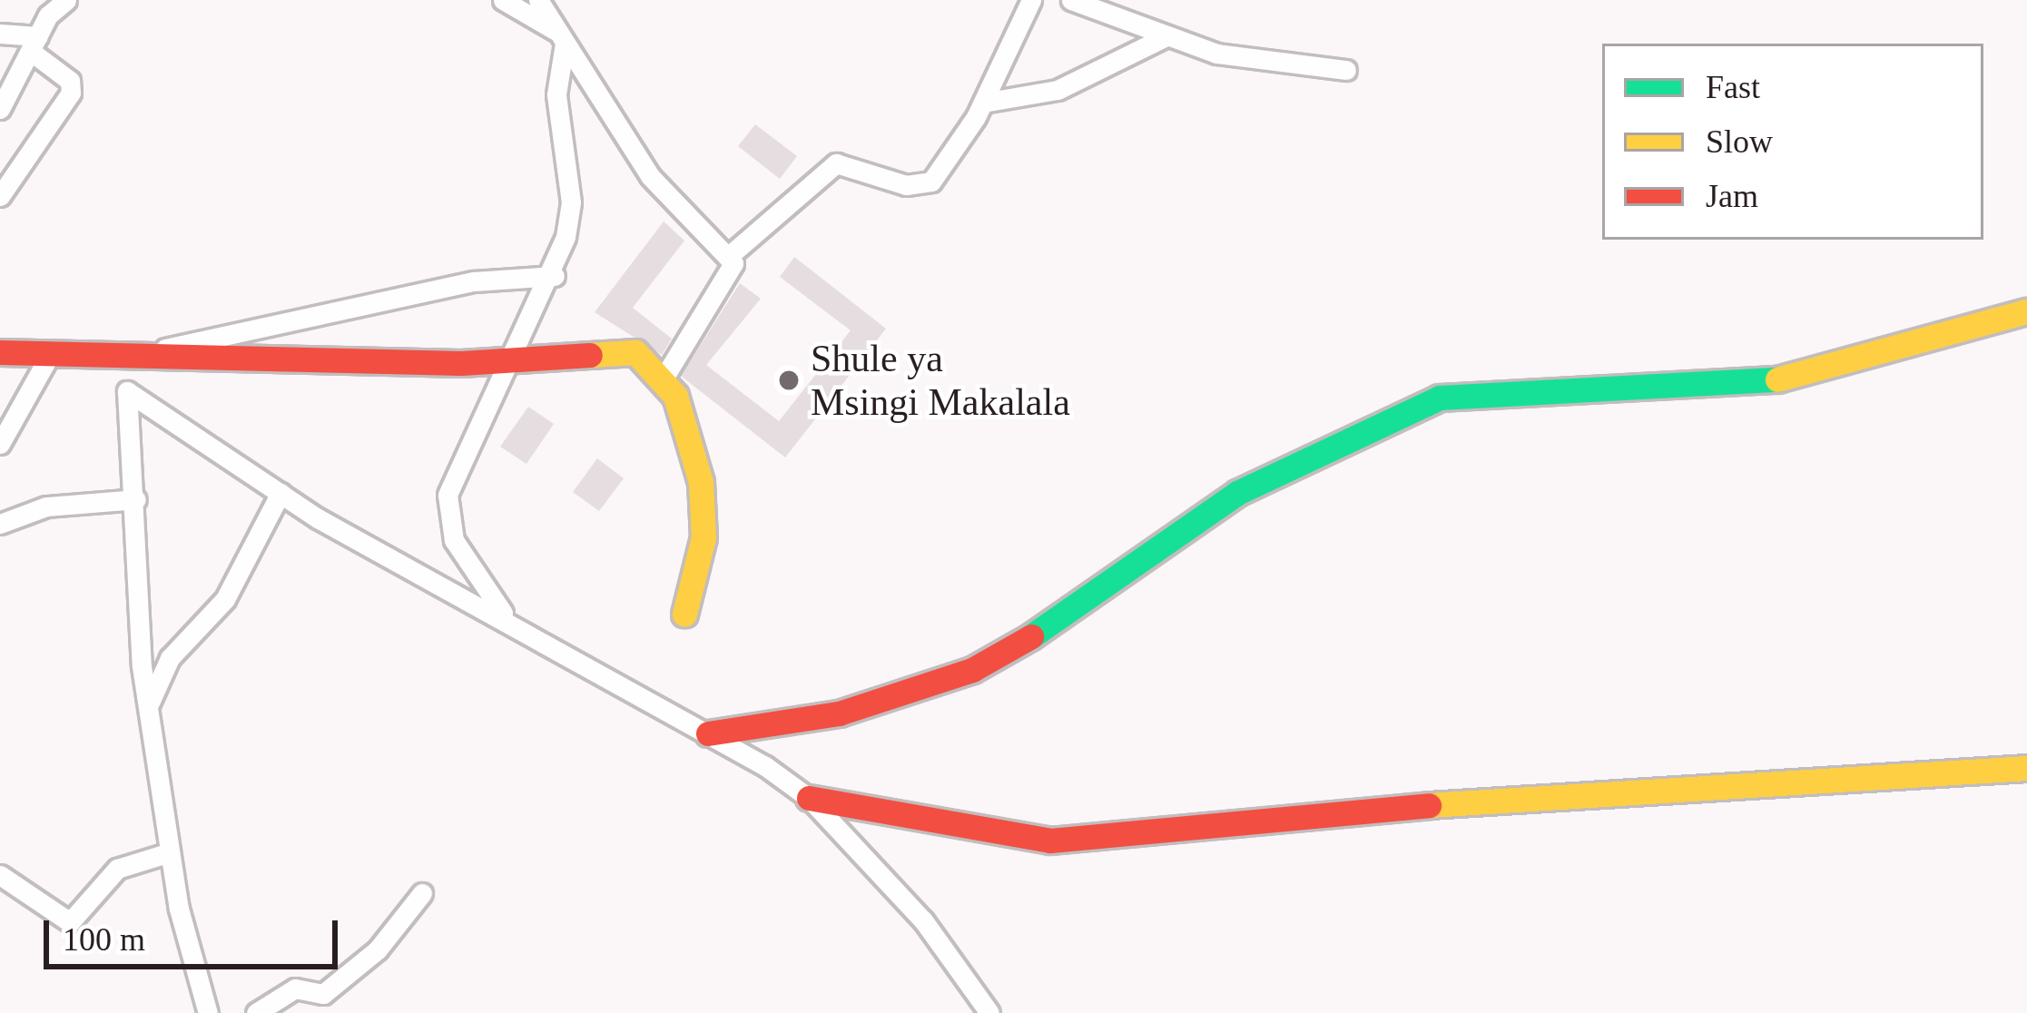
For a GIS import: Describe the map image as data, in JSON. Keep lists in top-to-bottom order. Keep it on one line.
{"places":["Shule ya Msingi Makalala"],"legend":["Fast","Slow","Jam"],"scale_bar":"100 m"}
